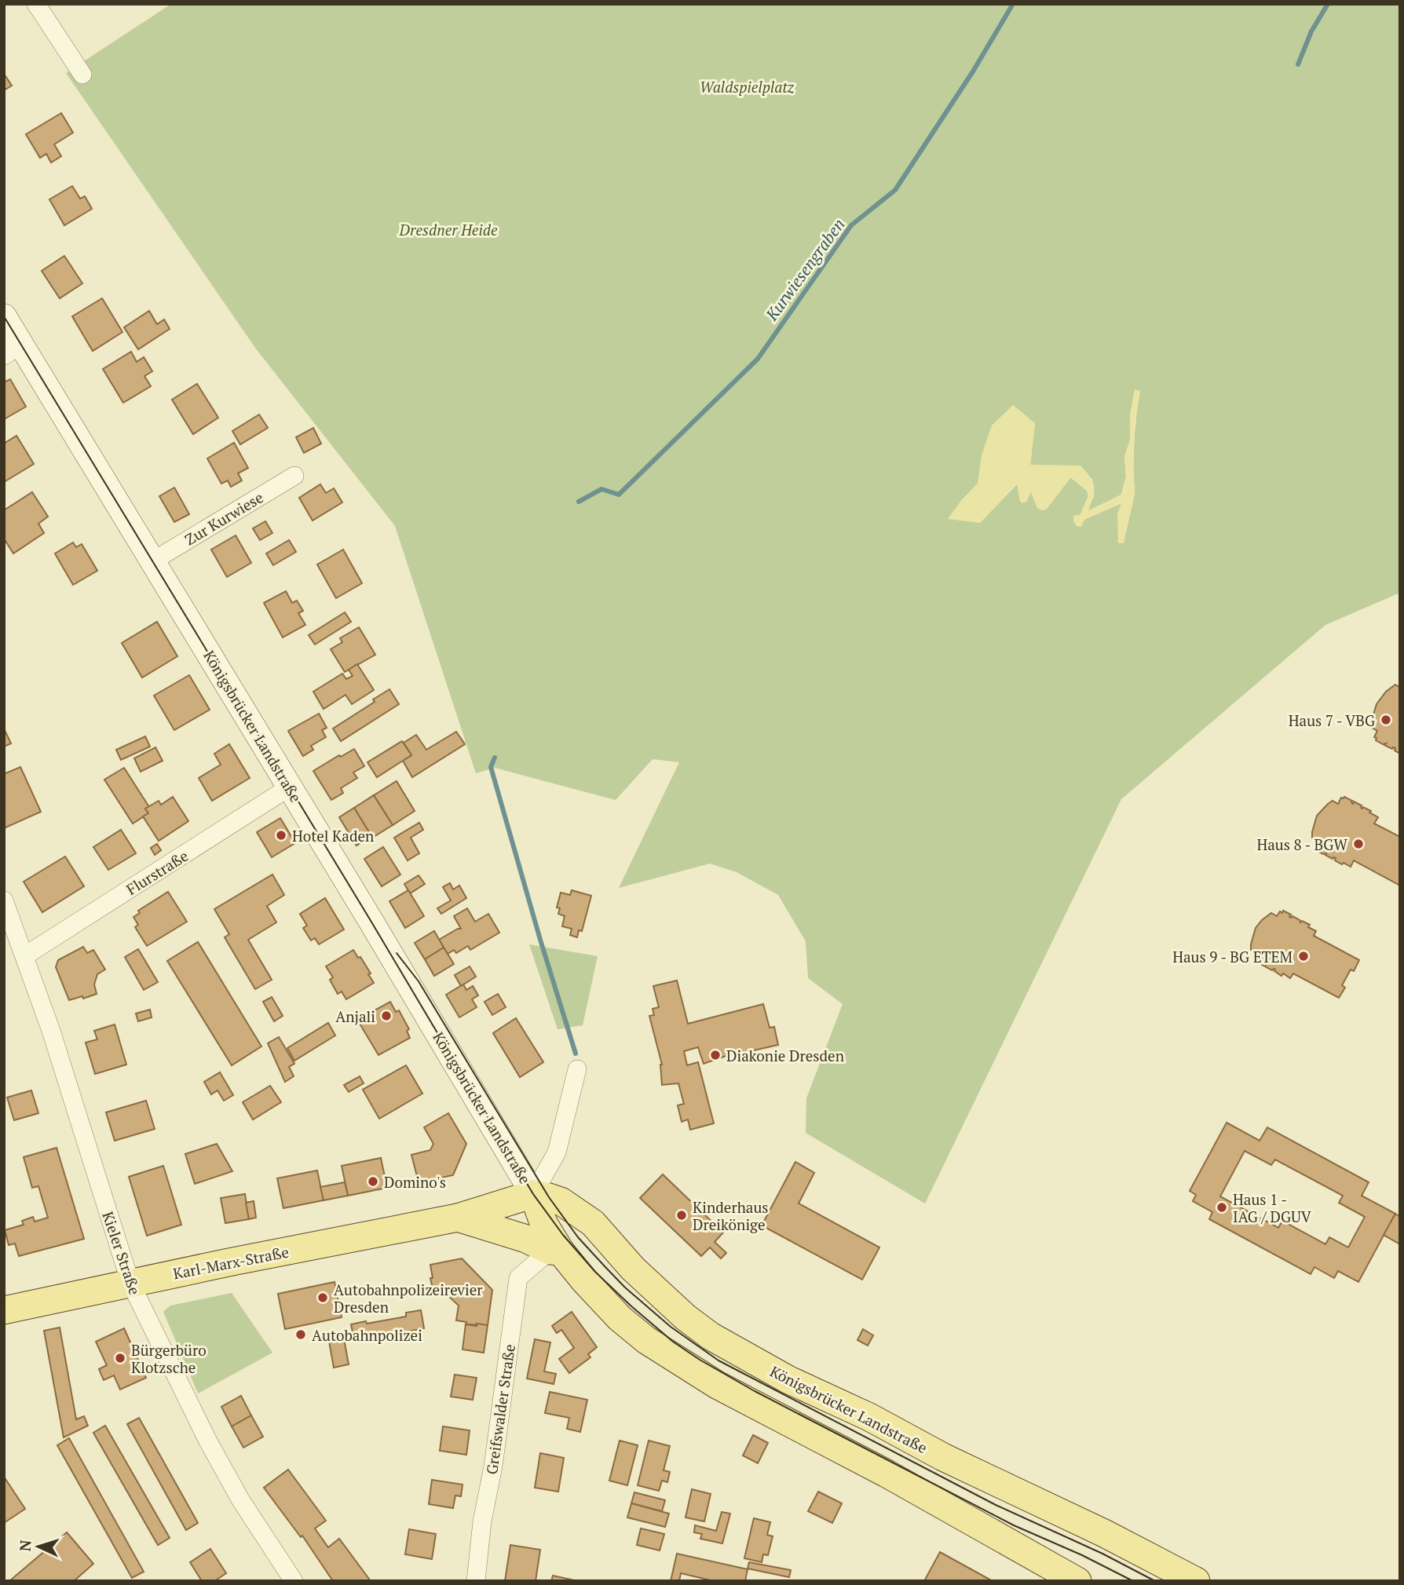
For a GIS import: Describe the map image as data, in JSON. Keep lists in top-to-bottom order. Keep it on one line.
{"streets":{"main road":["Königsbrücker Landstraße","Karl-Marx-Straße"],"street":["Zur Kurwiese","Flurstraße","Kieler Straße","Greifswalder Straße"]},"crossings":[["Zur Kurwiese","Königsbrücker Landstraße"],["Königsbrücker Landstraße","Flurstraße"],["Königsbrücker Landstraße","Karl-Marx-Straße"],["Flurstraße","Kieler Straße"],["Kieler Straße","Karl-Marx-Straße"],["Karl-Marx-Straße","Greifswalder Straße"]],"water":["Kurwiesengraben"],"parks":["Waldspielplatz","Dresdner Heide"],"places":["Haus 7 - VBG","Hotel Kaden","Haus 8 - BGW","Haus 9 - BG ETEM","Anjali","Diakonie Dresden","Domino's","Haus 1 - IAG / DGUV","Kinderhaus Dreikönige","Autobahnpolizeirevier Dresden","Autobahnpolizei","Bürgerbüro Klotzsche"],"north":"left"}
